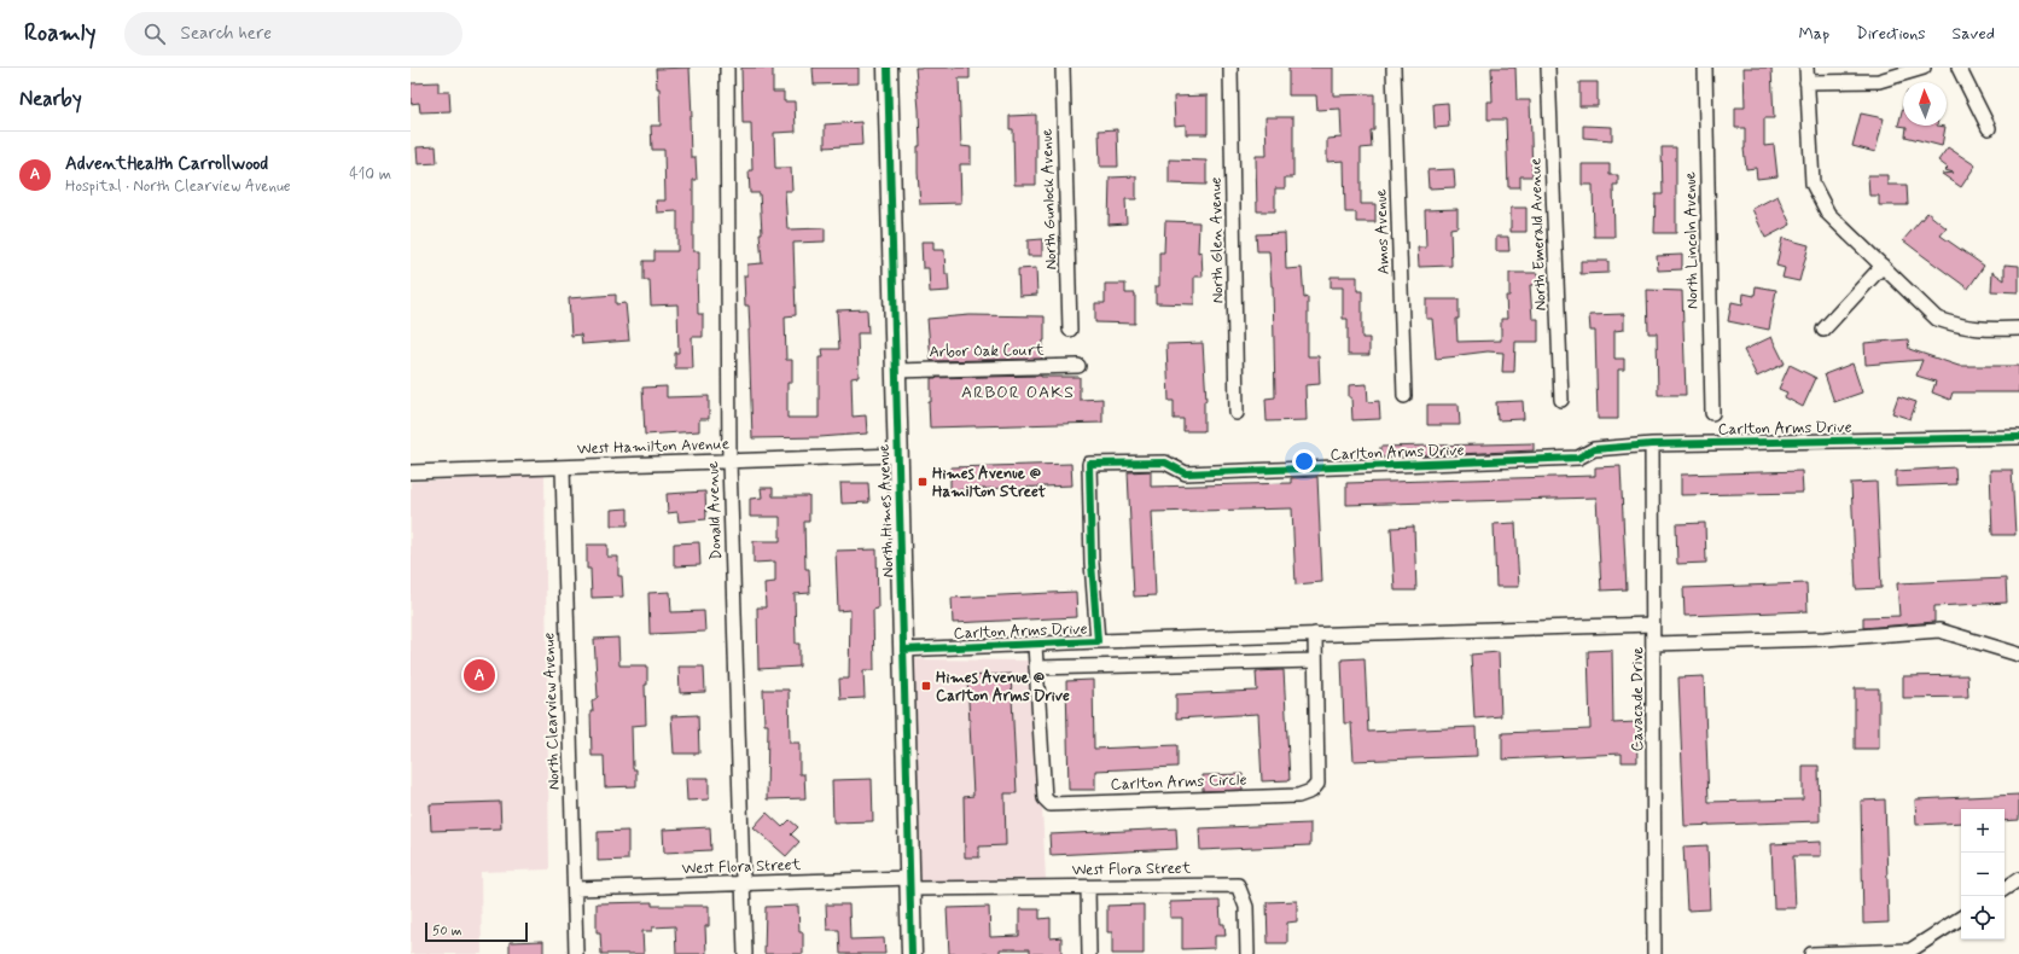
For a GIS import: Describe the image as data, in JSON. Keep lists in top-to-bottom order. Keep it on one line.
{"streets":{"street":["North Gunlock Avenue","Amos Avenue","North Emerald Avenue","North Glen Avenue","North Lincoln Avenue","Arbor Oak Court","Carlton Arms Drive","West Hamilton Avenue","Donald Avenue","North Himes Avenue","Cavacade Drive","North Clearview Avenue","Carlton Arms Circle","West Flora Street"]},"crossings":[["Arbor Oak Court","North Himes Avenue"],["Carlton Arms Drive","North Himes Avenue"],["Carlton Arms Drive","Cavacade Drive"],["Carlton Arms Drive","Carlton Arms Circle"],["West Hamilton Avenue","Donald Avenue"],["West Hamilton Avenue","North Himes Avenue"],["West Hamilton Avenue","North Clearview Avenue"],["Donald Avenue","West Flora Street"],["North Himes Avenue","West Flora Street"],["North Clearview Avenue","West Flora Street"]],"districts":["ARBOR OAKS"],"places":{"transit":["Himes Avenue @ Hamilton Street","Himes Avenue @ Carlton Arms Drive"]},"scale_bar":"50 m","north":"top","page":{"header":"Roamly","search":"Search here","nav":["Map","Directions","Saved"],"heading":"Nearby","list":[{"mark":"A","name":"AdventHealth Carrollwood","note":"Hospital · North Clearview Avenue","value":"410 m"}],"pins":"A","map_buttons":["+","−"],"scale":"50 m"}}
